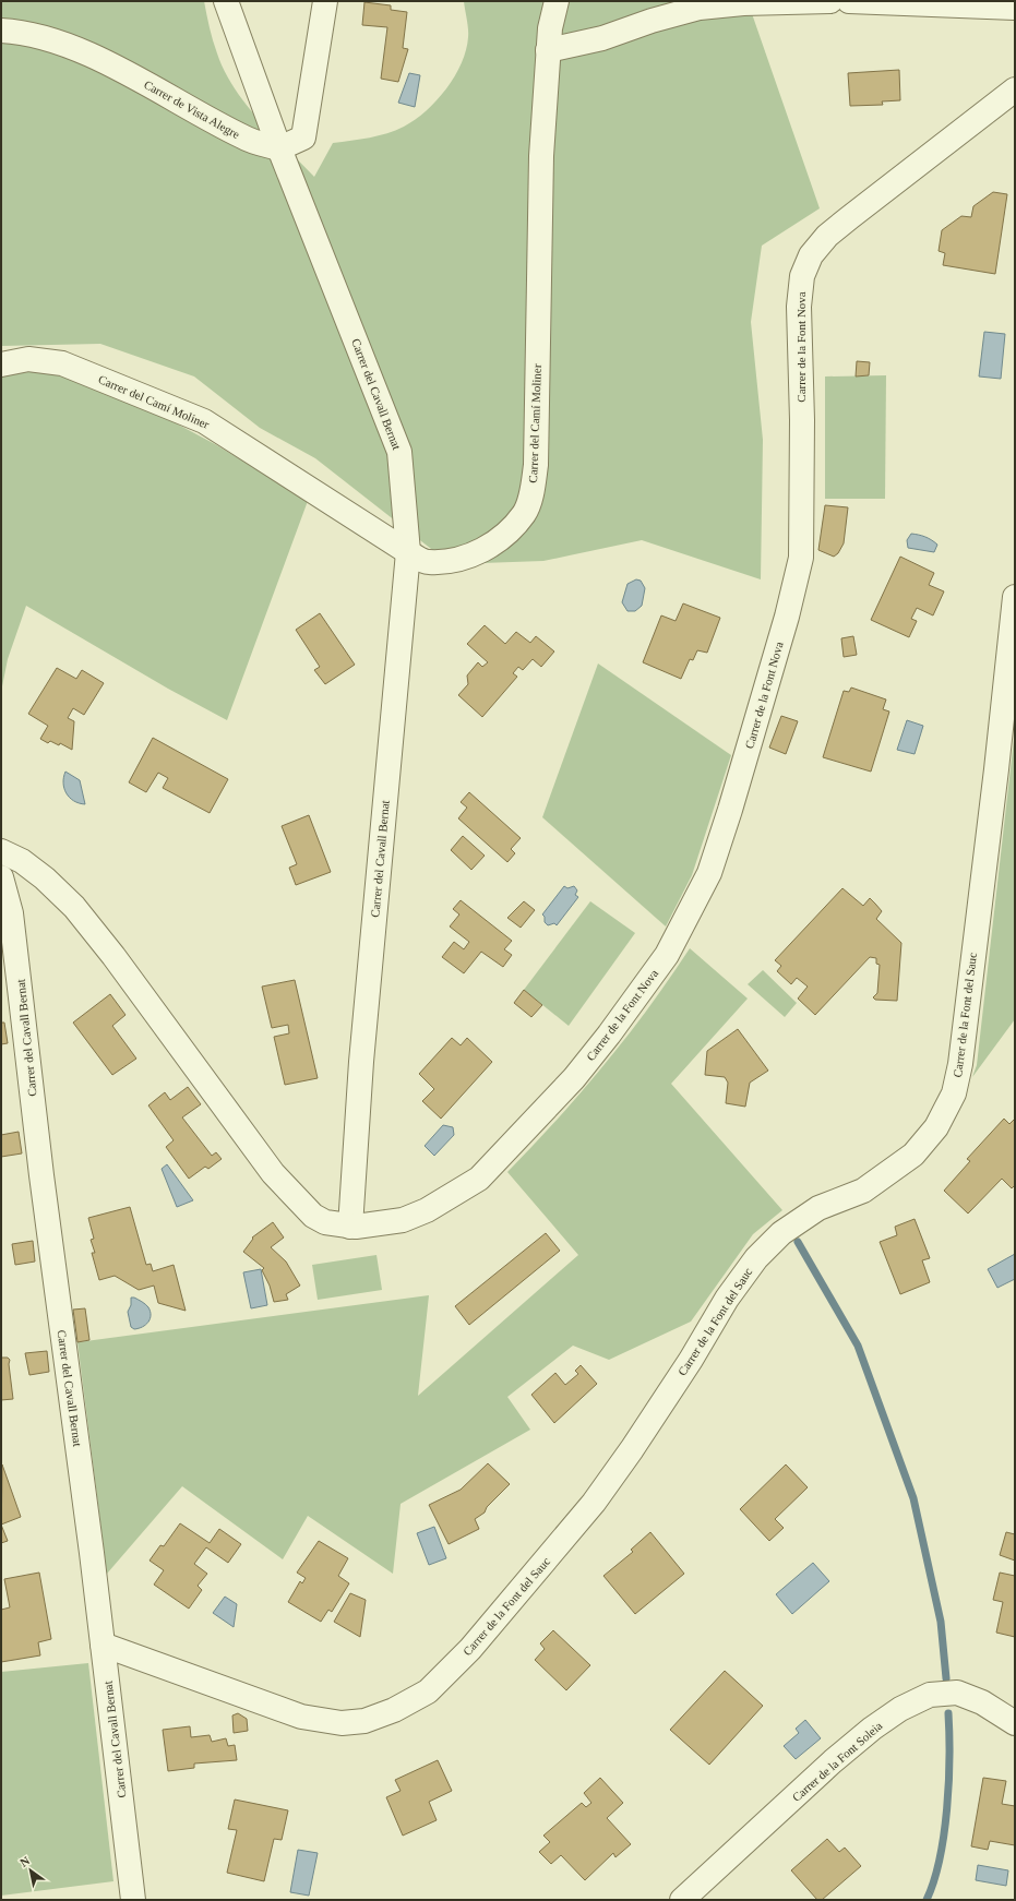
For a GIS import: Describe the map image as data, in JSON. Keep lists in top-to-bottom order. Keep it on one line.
{"streets":{"street":["Carrer de Vista Alegre","Carrer de la Font Nova","Carrer del Cavall Bernat","Carrer del Camí Moliner","Carrer de la Font del Sauc","Carrer de la Font Soleia"]},"crossings":[["Carrer de Vista Alegre","Carrer del Cavall Bernat"],["Carrer de la Font Nova","Carrer del Cavall Bernat"],["Carrer del Cavall Bernat","Carrer del Camí Moliner"],["Carrer del Cavall Bernat","Carrer de la Font del Sauc"]],"north":"top left"}
